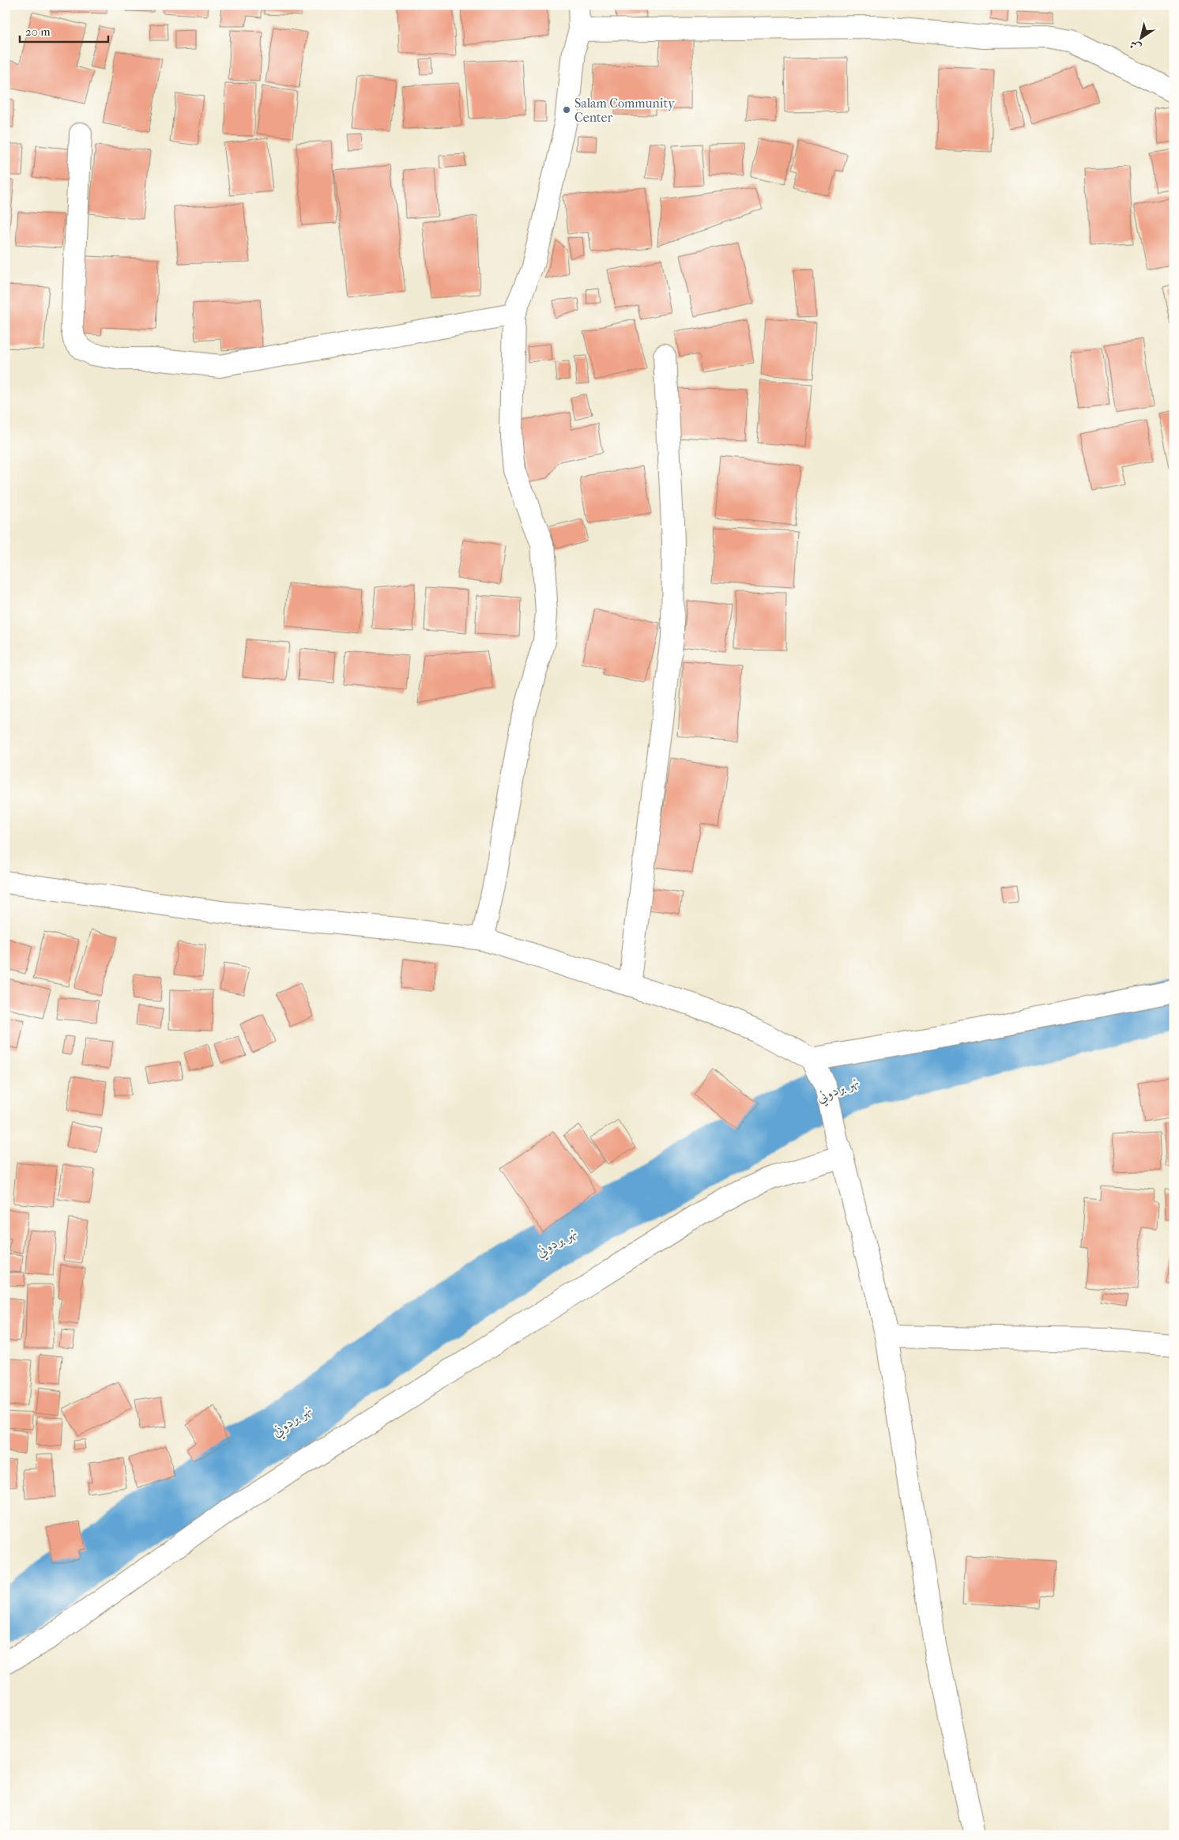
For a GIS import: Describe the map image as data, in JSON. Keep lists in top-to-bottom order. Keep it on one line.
{"water":["نهر بردوني"],"places":["Salam Community Center"],"scale_bar":"20 m","north":"bottom left"}
